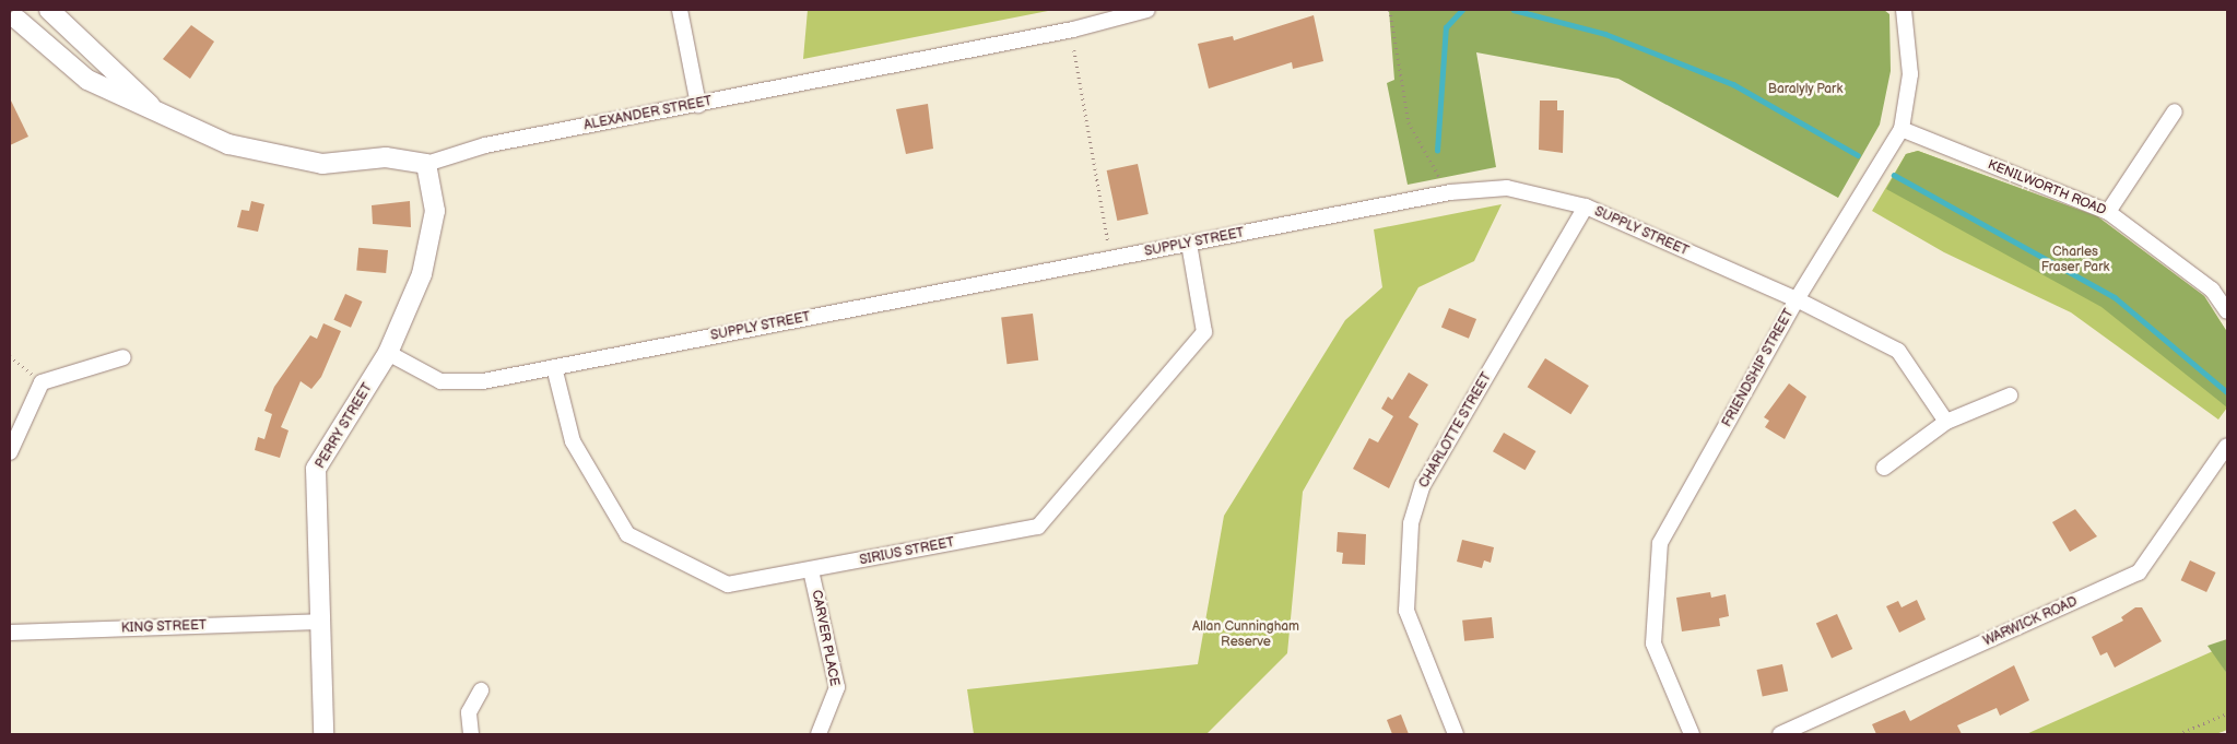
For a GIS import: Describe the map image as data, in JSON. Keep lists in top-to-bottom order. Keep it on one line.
{"streets":{"street":["ALEXANDER STREET","KENILWORTH ROAD","SUPPLY STREET","FRIENDSHIP STREET","PERRY STREET","CHARLOTTE STREET","SIRIUS STREET","WARWICK ROAD","KING STREET","CARVER PLACE"]},"crossings":[["ALEXANDER STREET","PERRY STREET"],["KENILWORTH ROAD","FRIENDSHIP STREET"],["SUPPLY STREET","FRIENDSHIP STREET"],["SUPPLY STREET","PERRY STREET"],["SUPPLY STREET","CHARLOTTE STREET"],["SUPPLY STREET","SIRIUS STREET"],["PERRY STREET","KING STREET"],["SIRIUS STREET","CARVER PLACE"]],"parks":["Baralyly Park","Charles Fraser Park","Allan Cunningham Reserve"]}
